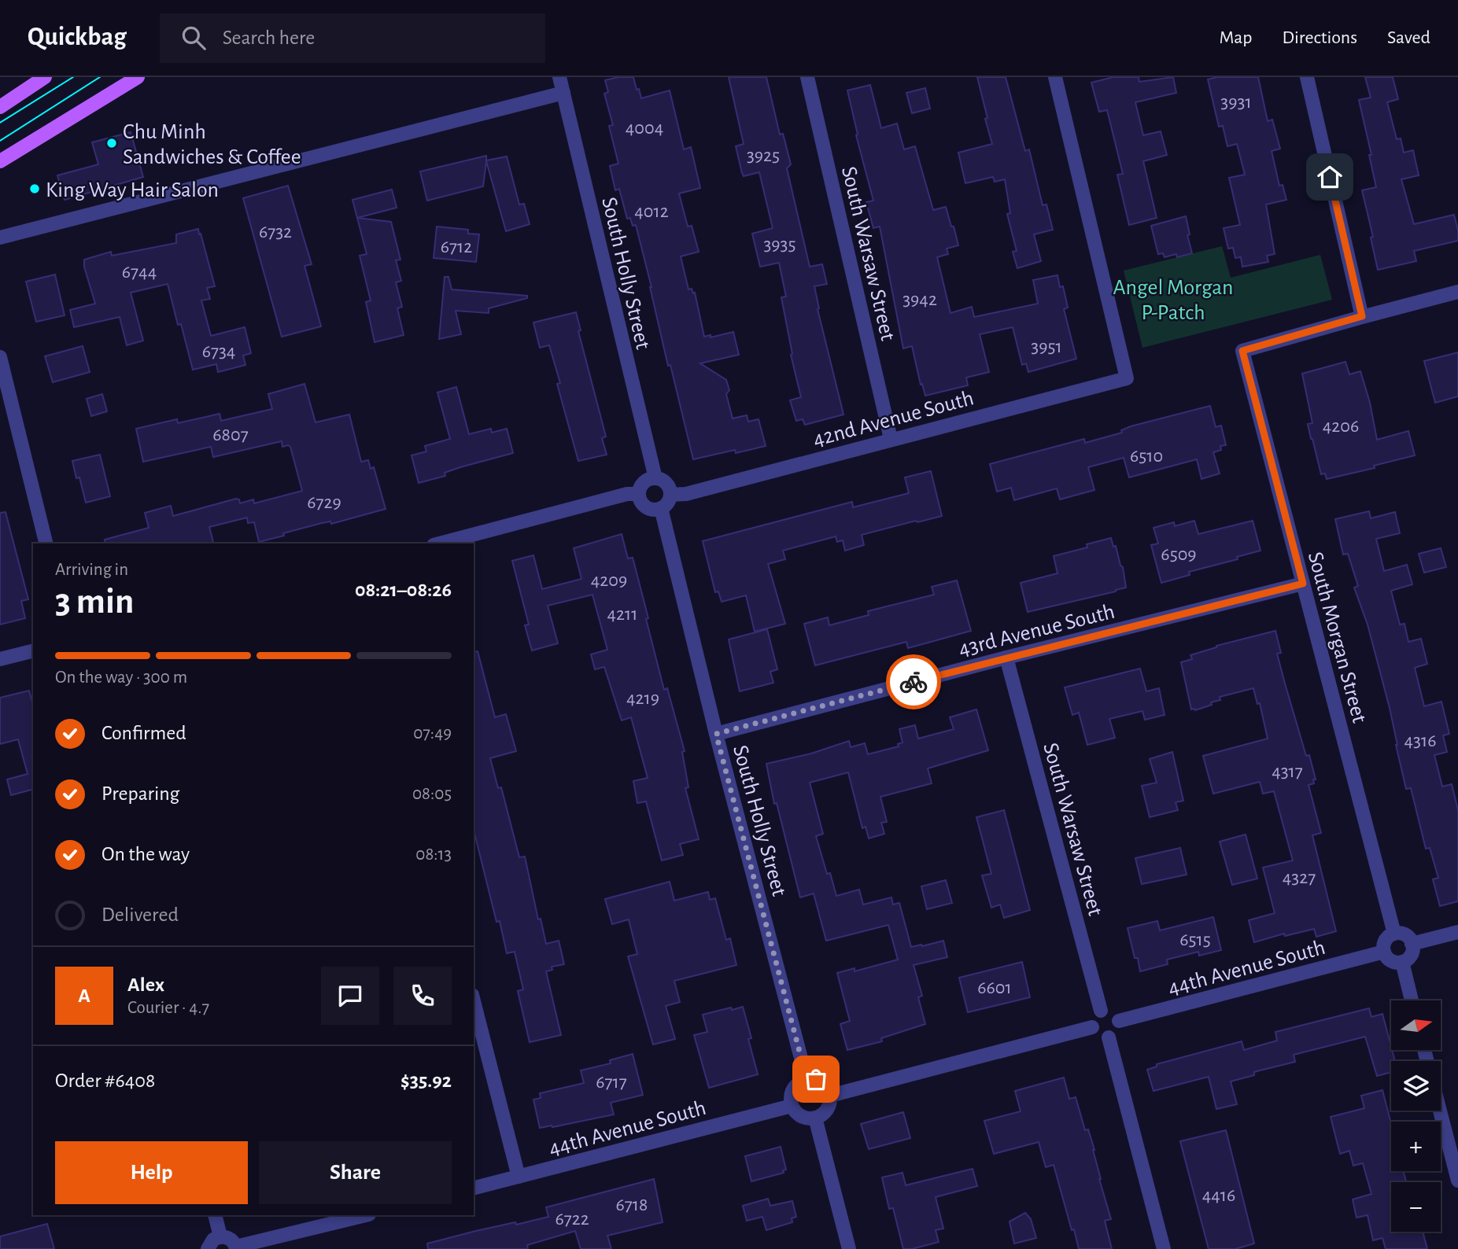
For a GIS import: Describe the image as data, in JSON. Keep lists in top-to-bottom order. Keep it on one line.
{"streets":{"street":["South Warsaw Street","South Holly Street","42nd Avenue South","43rd Avenue South","South Morgan Street","44th Avenue South"]},"crossings":[["South Warsaw Street","42nd Avenue South"],["South Warsaw Street","43rd Avenue South"],["South Warsaw Street","44th Avenue South"],["South Holly Street","42nd Avenue South"],["South Holly Street","43rd Avenue South"],["South Holly Street","44th Avenue South"],["43rd Avenue South","South Morgan Street"],["South Morgan Street","44th Avenue South"]],"parks":["Angel Morgan P-Patch"],"places":["Chu Minh Sandwiches & Coffee","King Way Hair Salon"],"house_numbers":["3931","4004","3925","4012","6732","3935","6712","6744","3942","3951","6734","4206","6807","6510","6729","6509","4209","4211","4219","4316","4317","4327","6515","6601","6717","4416","6718","6722"],"north":"right","page":{"header":"Quickbag","search":"Search here","nav":["Map","Directions","Saved"],"heading":["3 min","Arriving in","08:21–08:26"],"panel":["Alex","Courier · 4.7","Order #6408","$35.92"],"bar":"On the way · 300 m","list":[["Confirmed","07:49"],["Preparing","08:05"],["On the way","08:13"],"Delivered"],"round":"A","map_buttons":["+","−"],"buttons":["Help","Share"]}}
